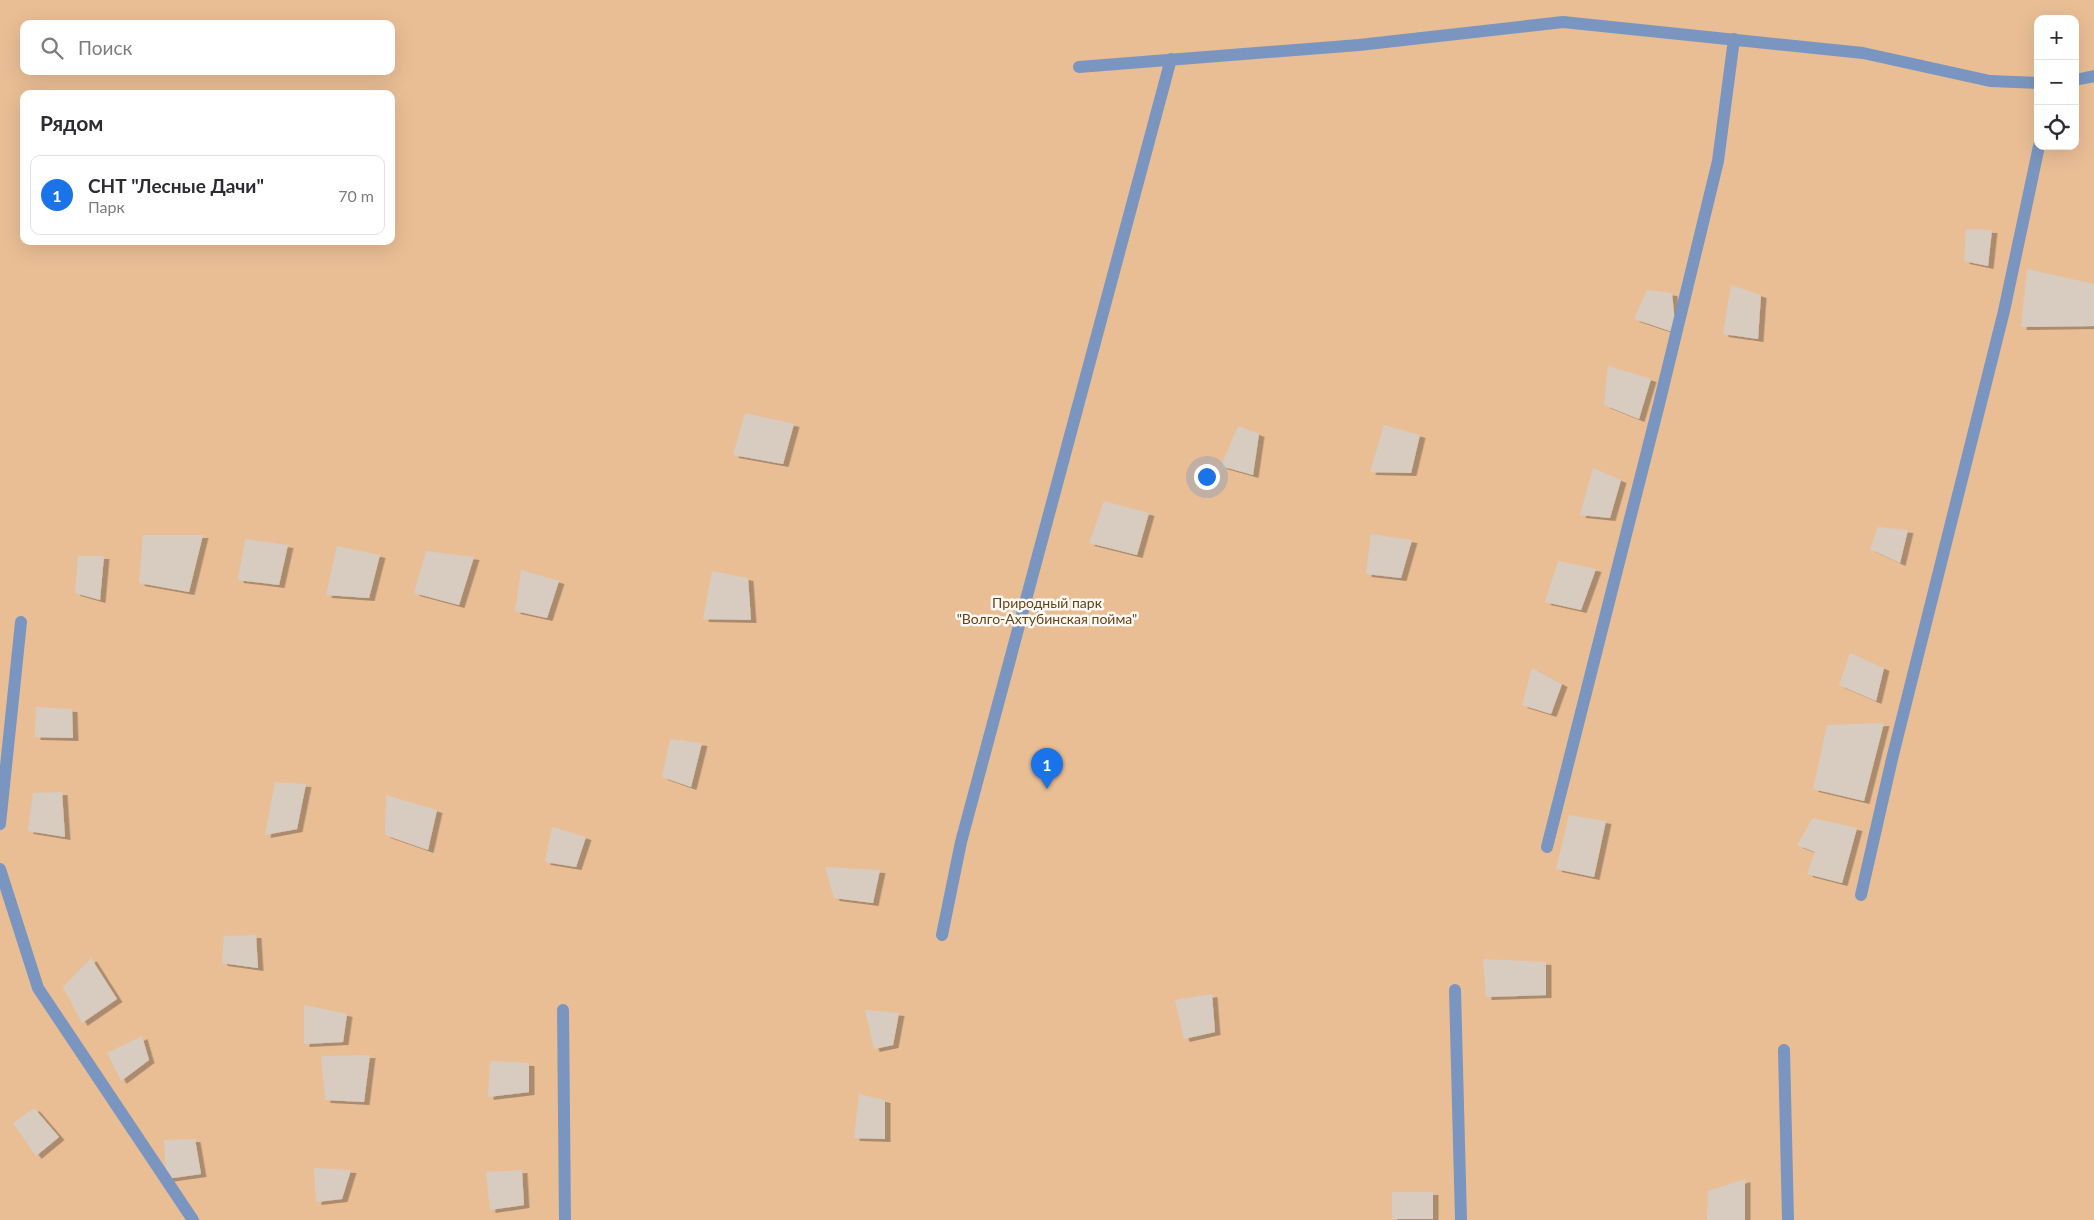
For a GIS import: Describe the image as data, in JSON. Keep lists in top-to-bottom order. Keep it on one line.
{"parks":["Природный парк \"Волго-Ахтубинская пойма\""],"page":{"map_buttons":["+","−"],"search":"Поиск","heading":"Рядом","list":[{"mark":"1","name":"СНТ \"Лесные Дачи\"","note":"Парк","value":"70 m"}],"pins":"1"}}
